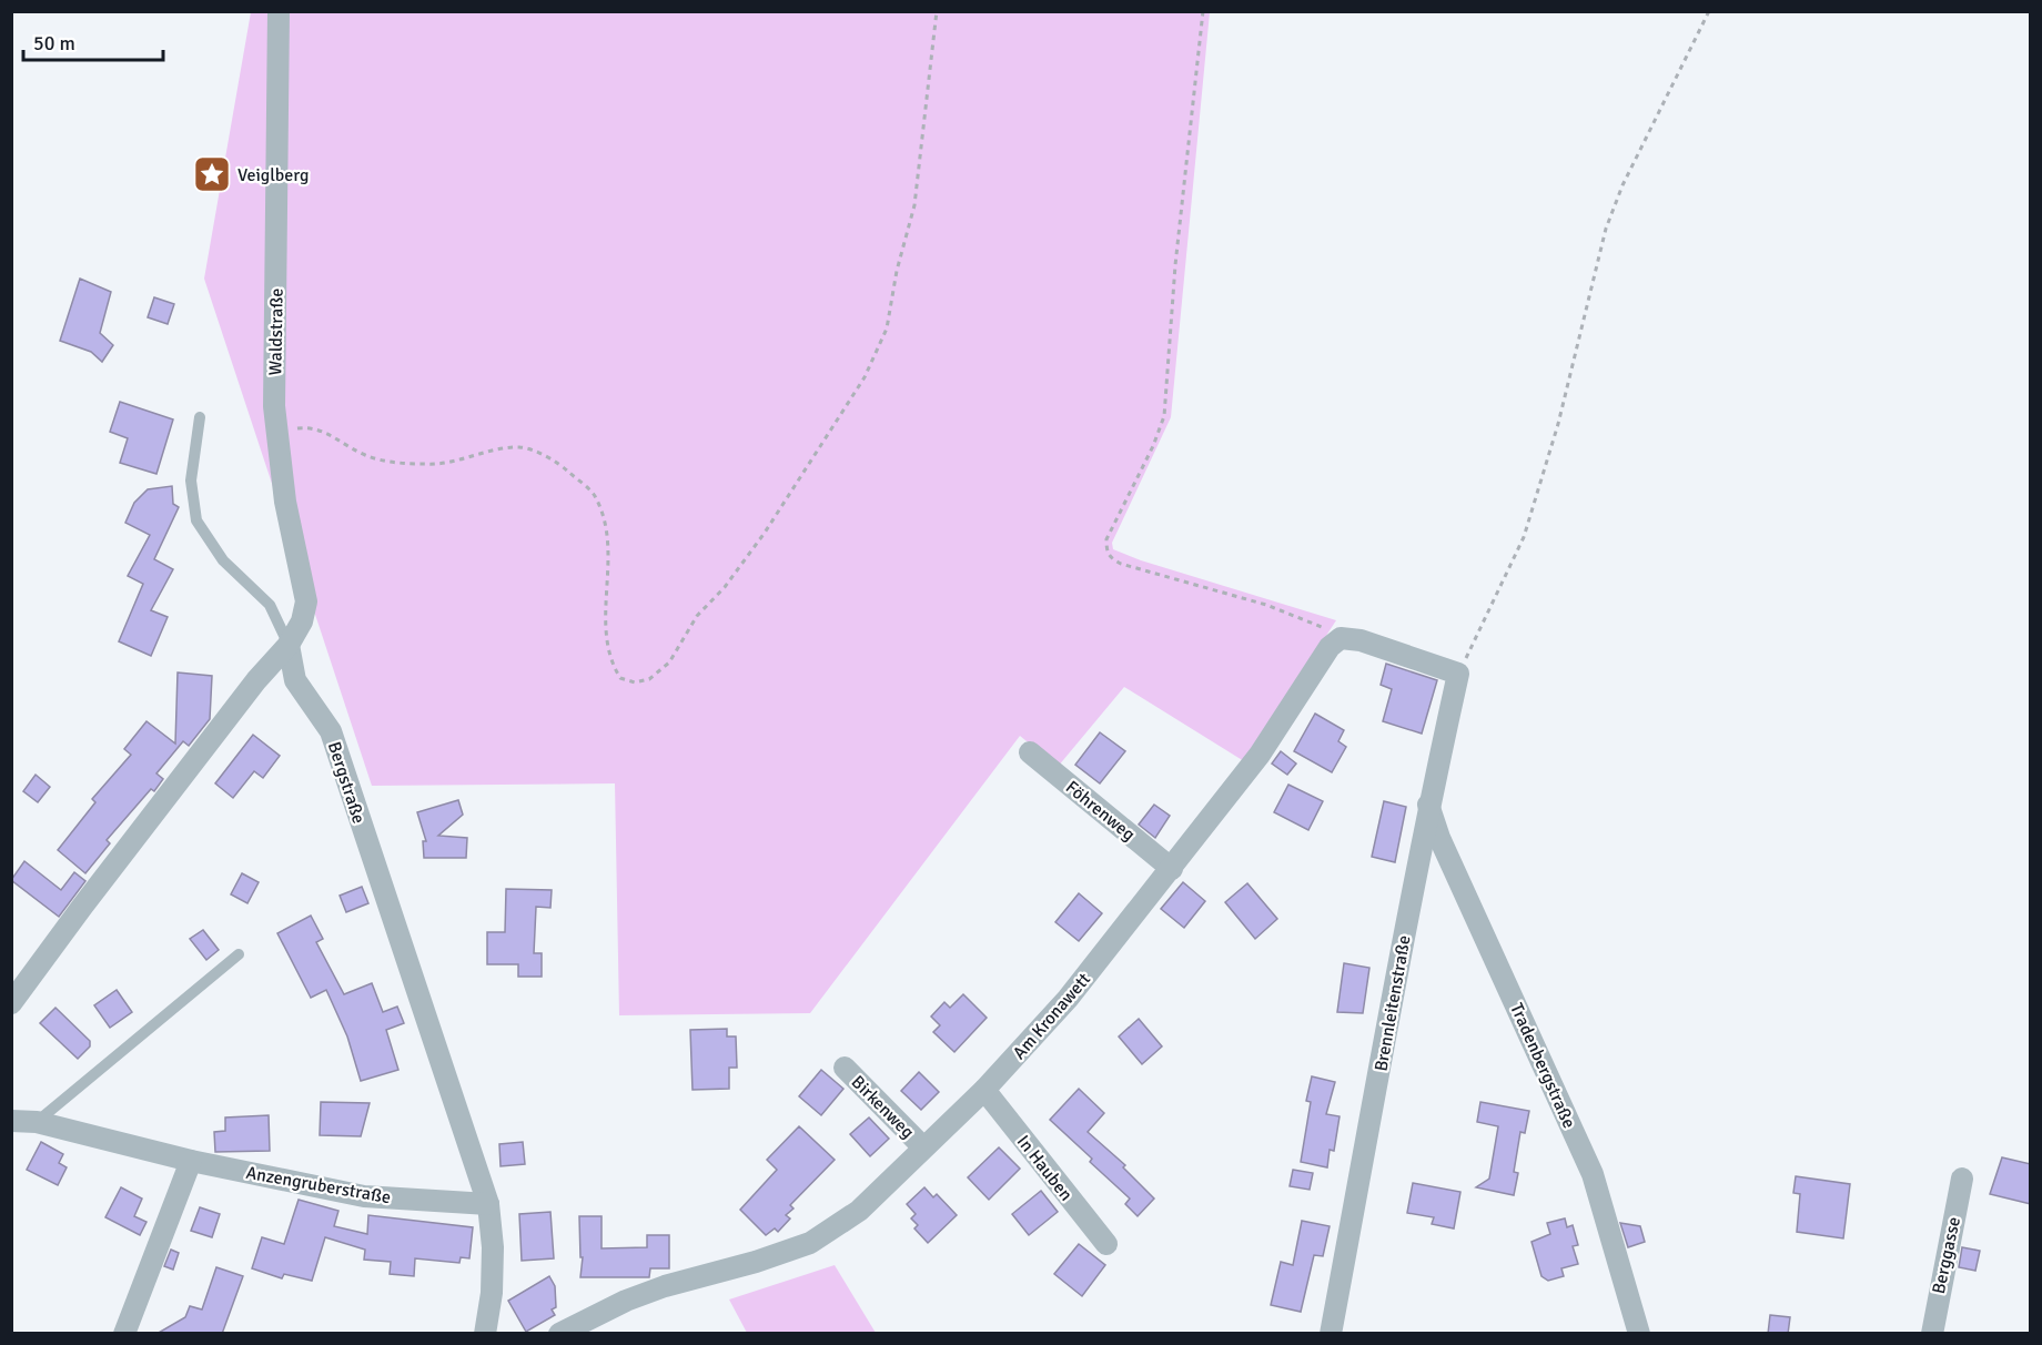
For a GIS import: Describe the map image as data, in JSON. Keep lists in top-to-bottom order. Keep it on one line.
{"streets":{"street":["Waldstraße","Bergstraße","Föhrenweg","Brennleitenstraße","Am Kronawett","Tradenbergstraße","Birkenweg","In Hauben","Anzengruberstraße","Berggasse"]},"crossings":[["Waldstraße","Bergstraße"],["Bergstraße","Anzengruberstraße"],["Föhrenweg","Am Kronawett"],["Brennleitenstraße","Tradenbergstraße"],["Am Kronawett","Birkenweg"],["Am Kronawett","In Hauben"]],"places":{"place":["Veiglberg"]},"scale_bar":"50 m"}
